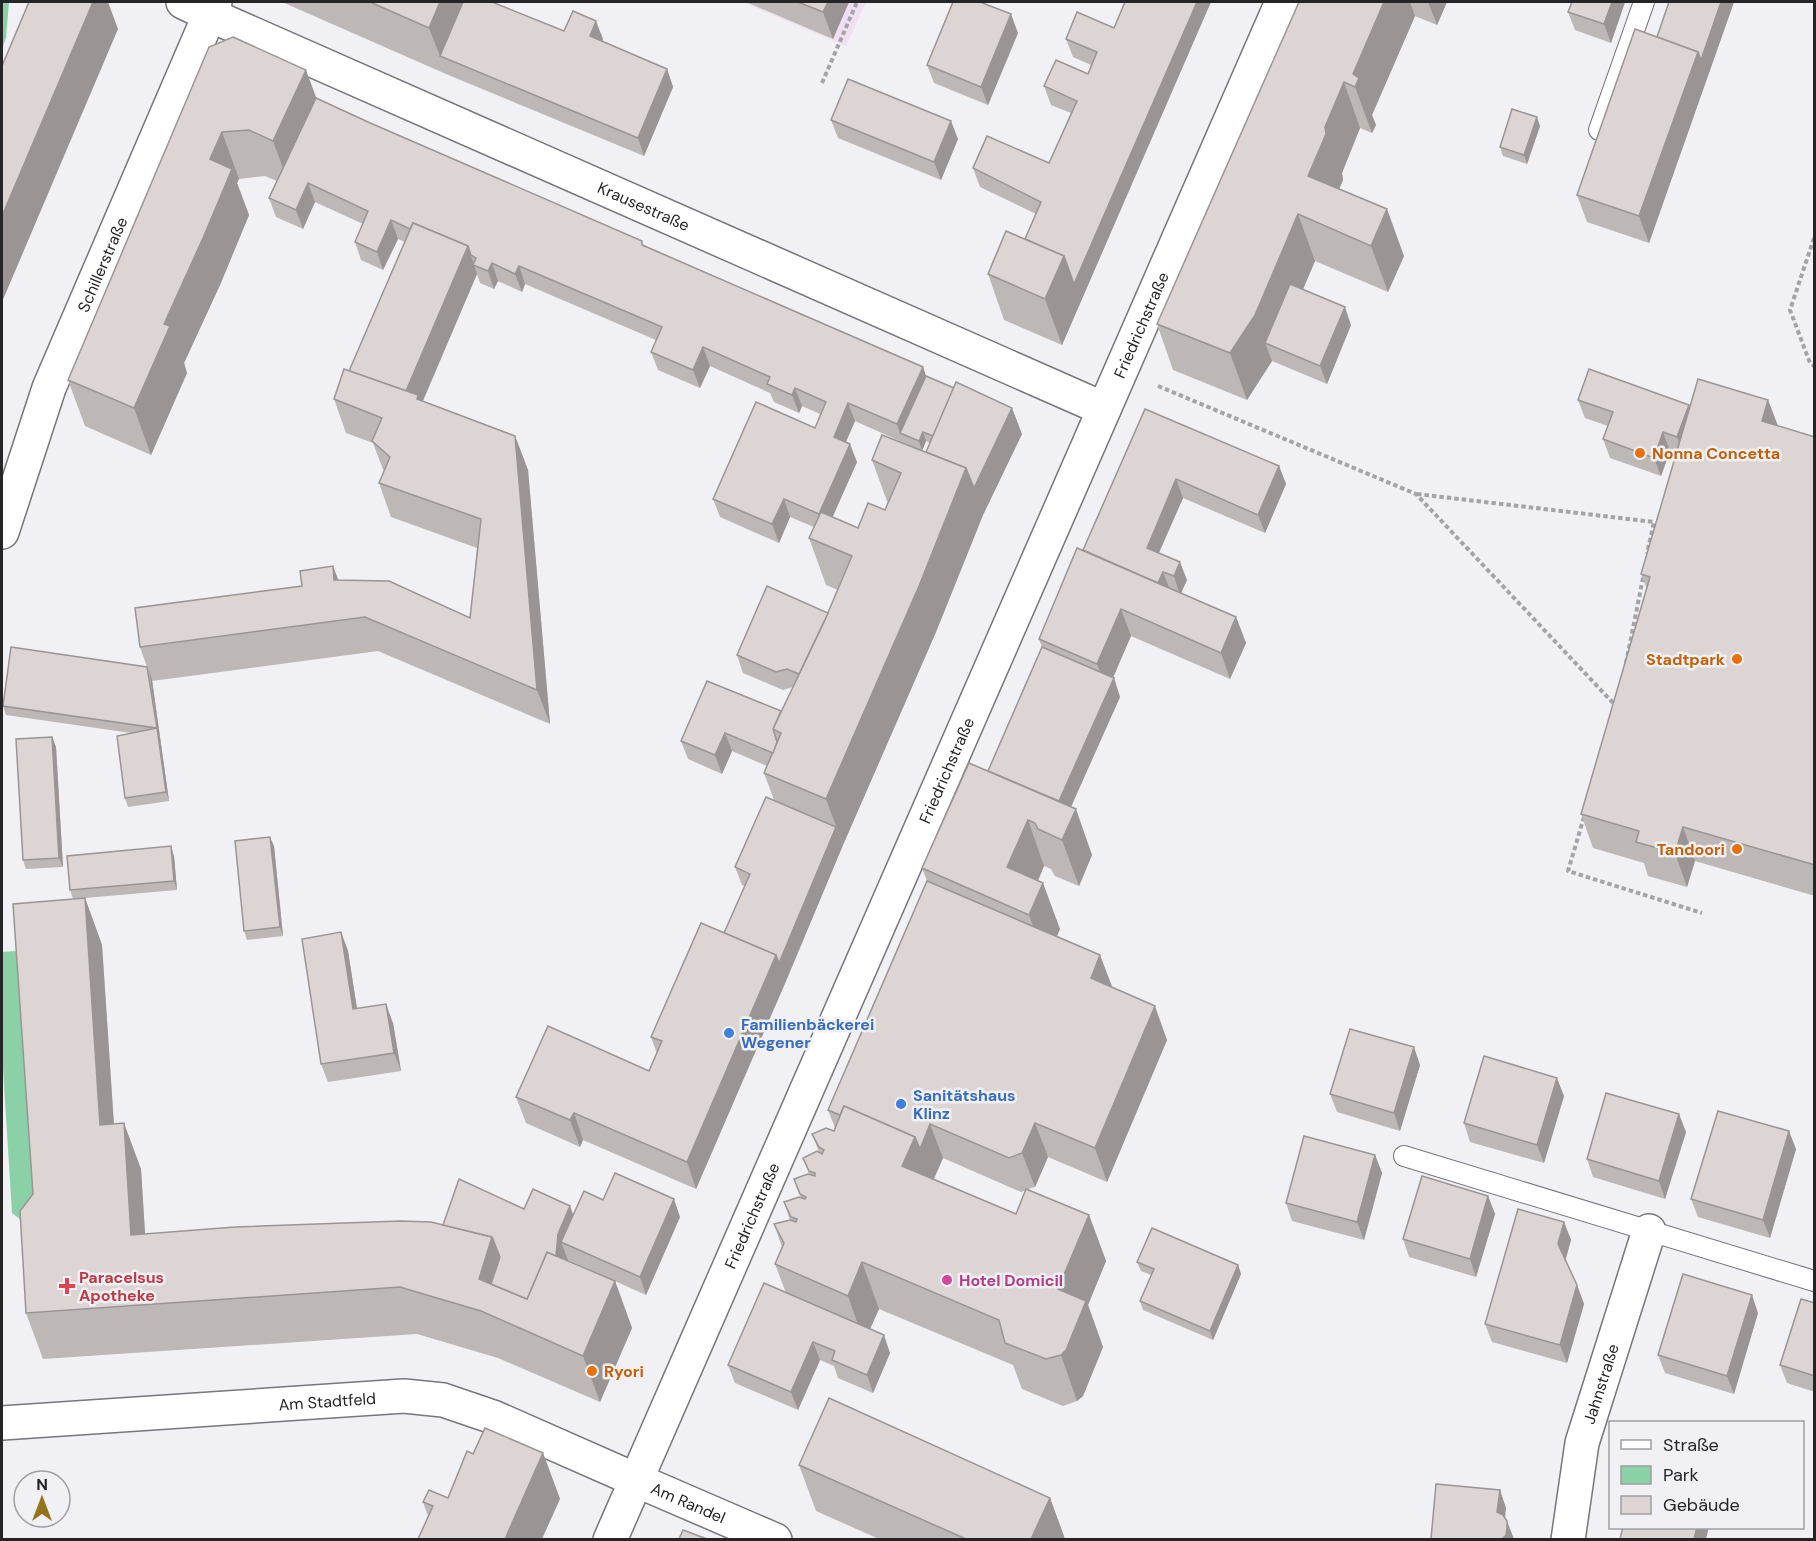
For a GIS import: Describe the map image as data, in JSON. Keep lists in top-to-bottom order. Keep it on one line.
{"streets":{"street":["Krausestraße","Schillerstraße","Friedrichstraße","Jahnstraße","Am Stadtfeld","Am Randel"]},"crossings":[["Krausestraße","Schillerstraße"],["Krausestraße","Friedrichstraße"],["Friedrichstraße","Am Stadtfeld"],["Friedrichstraße","Am Randel"],["Am Stadtfeld","Am Randel"]],"places":{"other":["Nonna Concetta","Stadtpark","Tandoori","Familienbäckerei Wegener","Sanitätshaus Klinz","Hotel Domicil","Ryori"],"health":["Paracelsus Apotheke"]},"legend":["Straße","Park","Gebäude"],"north":"top"}
